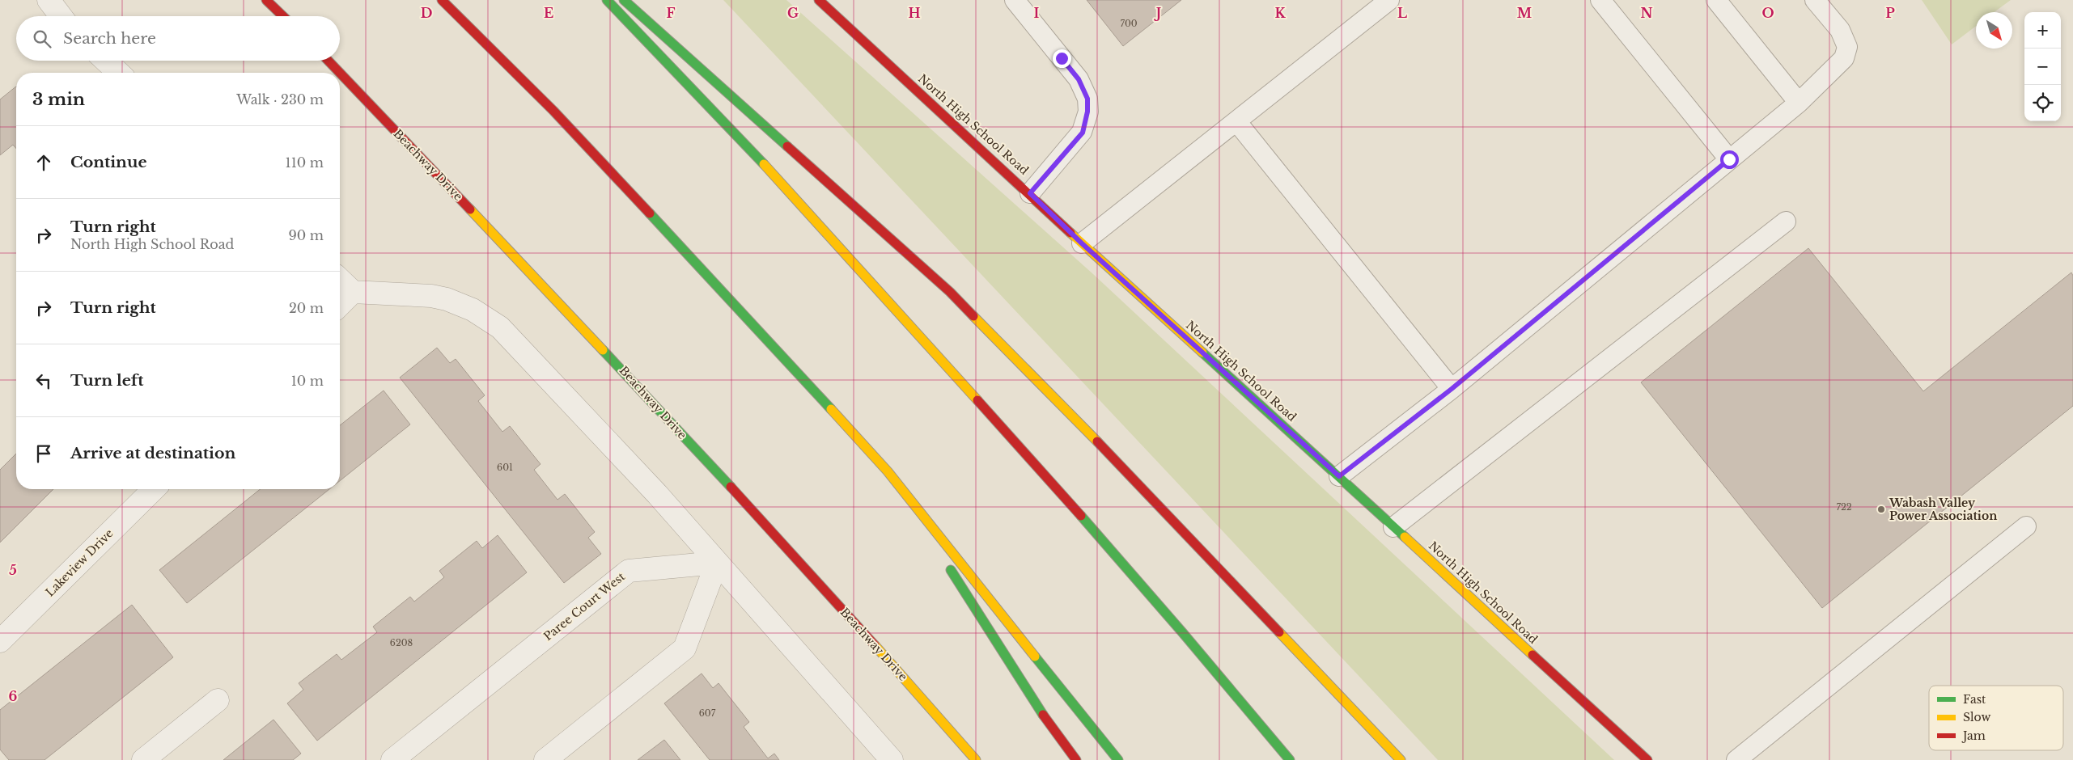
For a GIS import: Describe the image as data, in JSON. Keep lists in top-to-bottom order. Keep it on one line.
{"streets":{"main road":["North High School Road","Beachway Drive"],"street":["Lakeview Drive","Paree Court West"]},"places":["Wabash Valley Power Association"],"house_numbers":["700","601","722","6208","607"],"legend":["Fast","Slow","Jam"],"north":"bottom right","page":{"map_buttons":["+","−"],"search":"Search here","heading":["3 min","Walk · 230 m"],"list":[["Continue","110 m"],["Turn right","North High School Road","90 m"],["Turn right","20 m"],["Turn left","10 m"],"Arrive at destination"]},"grid":{"columns":["D","E","F","G","H","I","J","K","L","M","N","O","P"],"rows":["5","6"]}}
